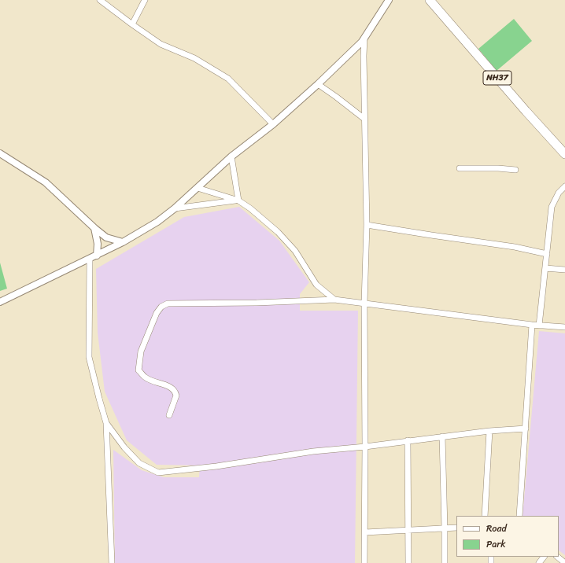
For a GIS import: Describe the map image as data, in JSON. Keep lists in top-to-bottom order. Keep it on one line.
{"streets":{"highway":["NH37"]},"legend":["Road","Park"]}
